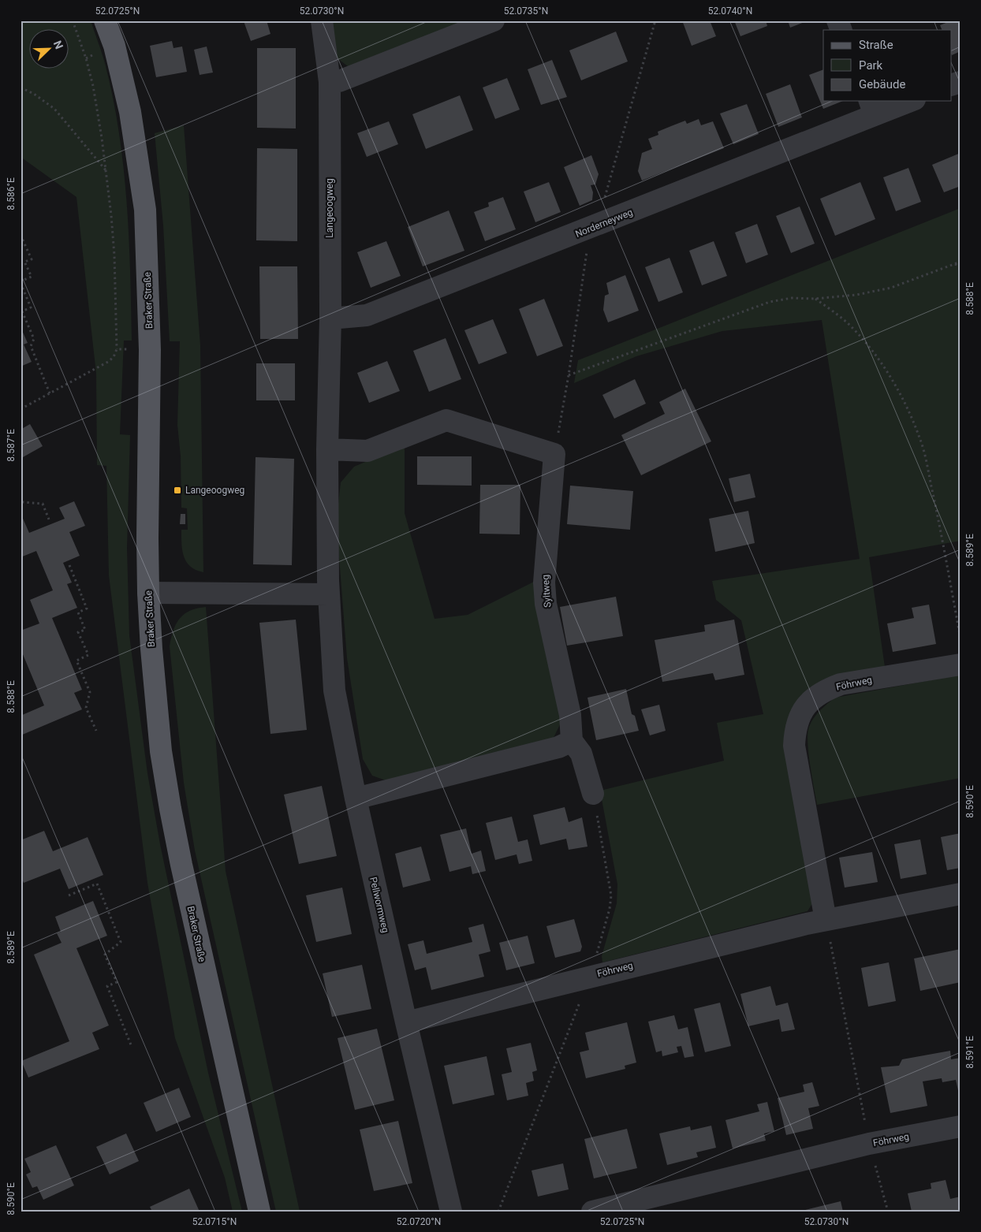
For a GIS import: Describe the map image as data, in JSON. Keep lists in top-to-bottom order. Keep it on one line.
{"streets":{"main road":["Braker Straße"],"street":["Langeoogweg","Norderneyweg","Syltweg","Föhrweg","Pellwormweg"]},"crossings":[["Langeoogweg","Norderneyweg"],["Langeoogweg","Syltweg"],["Langeoogweg","Pellwormweg"],["Föhrweg","Pellwormweg"]],"places":{"transit":["Langeoogweg"]},"legend":["Straße","Park","Gebäude"],"north":"top right","coordinates":["52.0725°N","52.0730°N","52.0735°N","52.0740°N","8.586°E","8.588°E","8.587°E","8.589°E","8.590°E","8.591°E","52.0715°N","52.0720°N"]}
